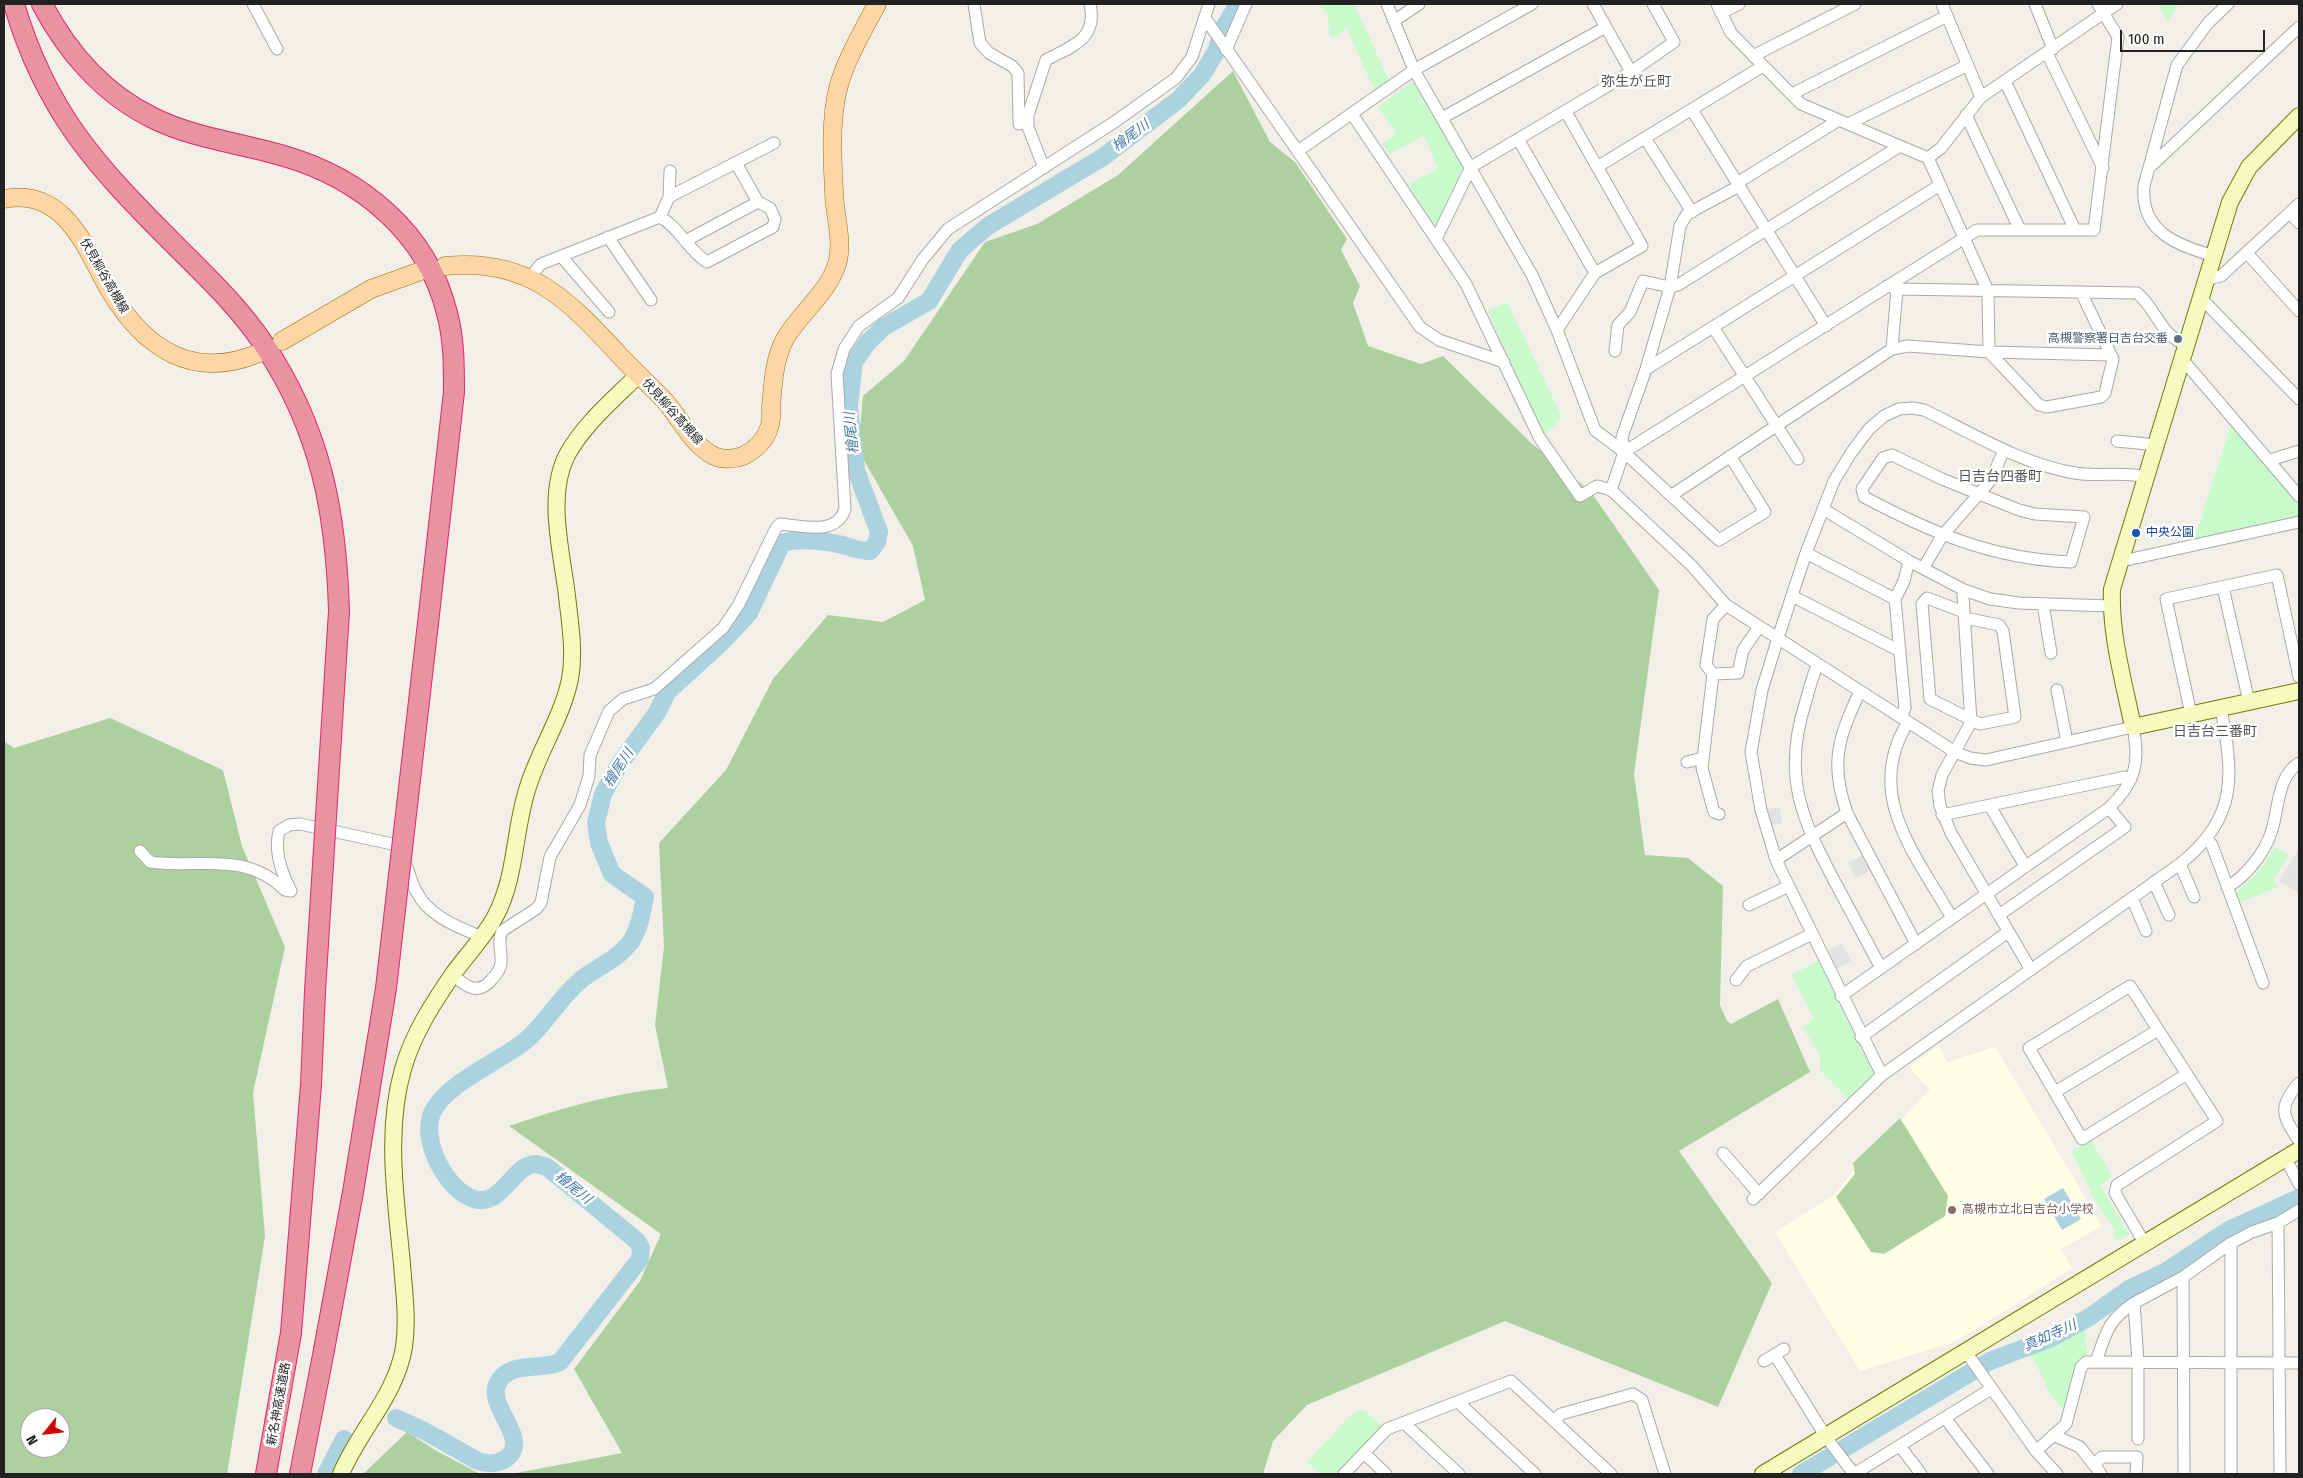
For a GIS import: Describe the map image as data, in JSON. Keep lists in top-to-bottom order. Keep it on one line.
{"streets":{"highway":["新名神高速道路"],"main road":["伏見柳谷高槻線"]},"districts":["弥生が丘町","日吉台四番町","日吉台三番町"],"water":["檜尾川","真如寺川"],"places":["高槻警察署日吉台交番","中央公園","高槻市立北日吉台小学校"],"scale_bar":"100 m","north":"bottom left"}
